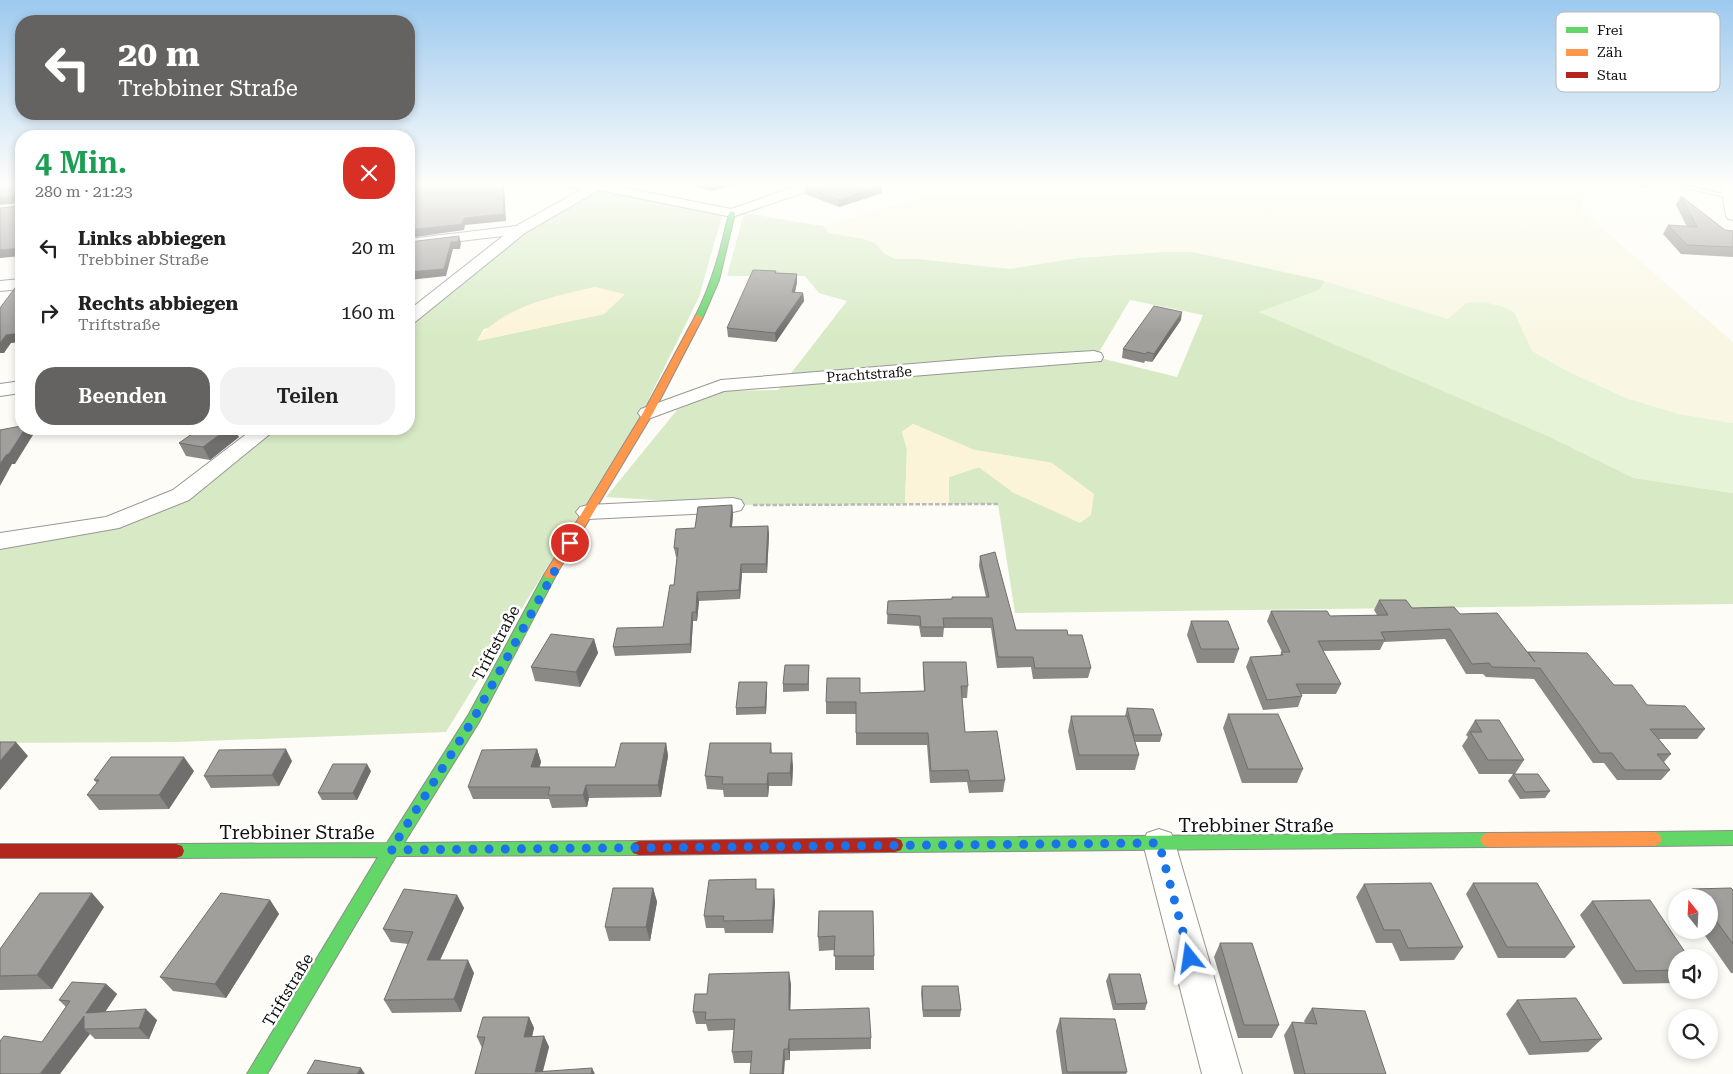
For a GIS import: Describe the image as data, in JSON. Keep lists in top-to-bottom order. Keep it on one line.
{"streets":{"street":["Prachtstraße","Triftstraße","Trebbiner Straße"]},"crossings":[["Prachtstraße","Triftstraße"],["Triftstraße","Trebbiner Straße"]],"legend":["Frei","Zäh","Stau"],"north":"top","page":{"turn":["20 m","Trebbiner Straße"],"heading":["4 Min.","280 m · 21:23"],"list":[{"name":"Links abbiegen","note":"Trebbiner Straße","value":"20 m"},{"name":"Rechts abbiegen","note":"Triftstraße","value":"160 m"}],"buttons":["Beenden","Teilen"]}}
